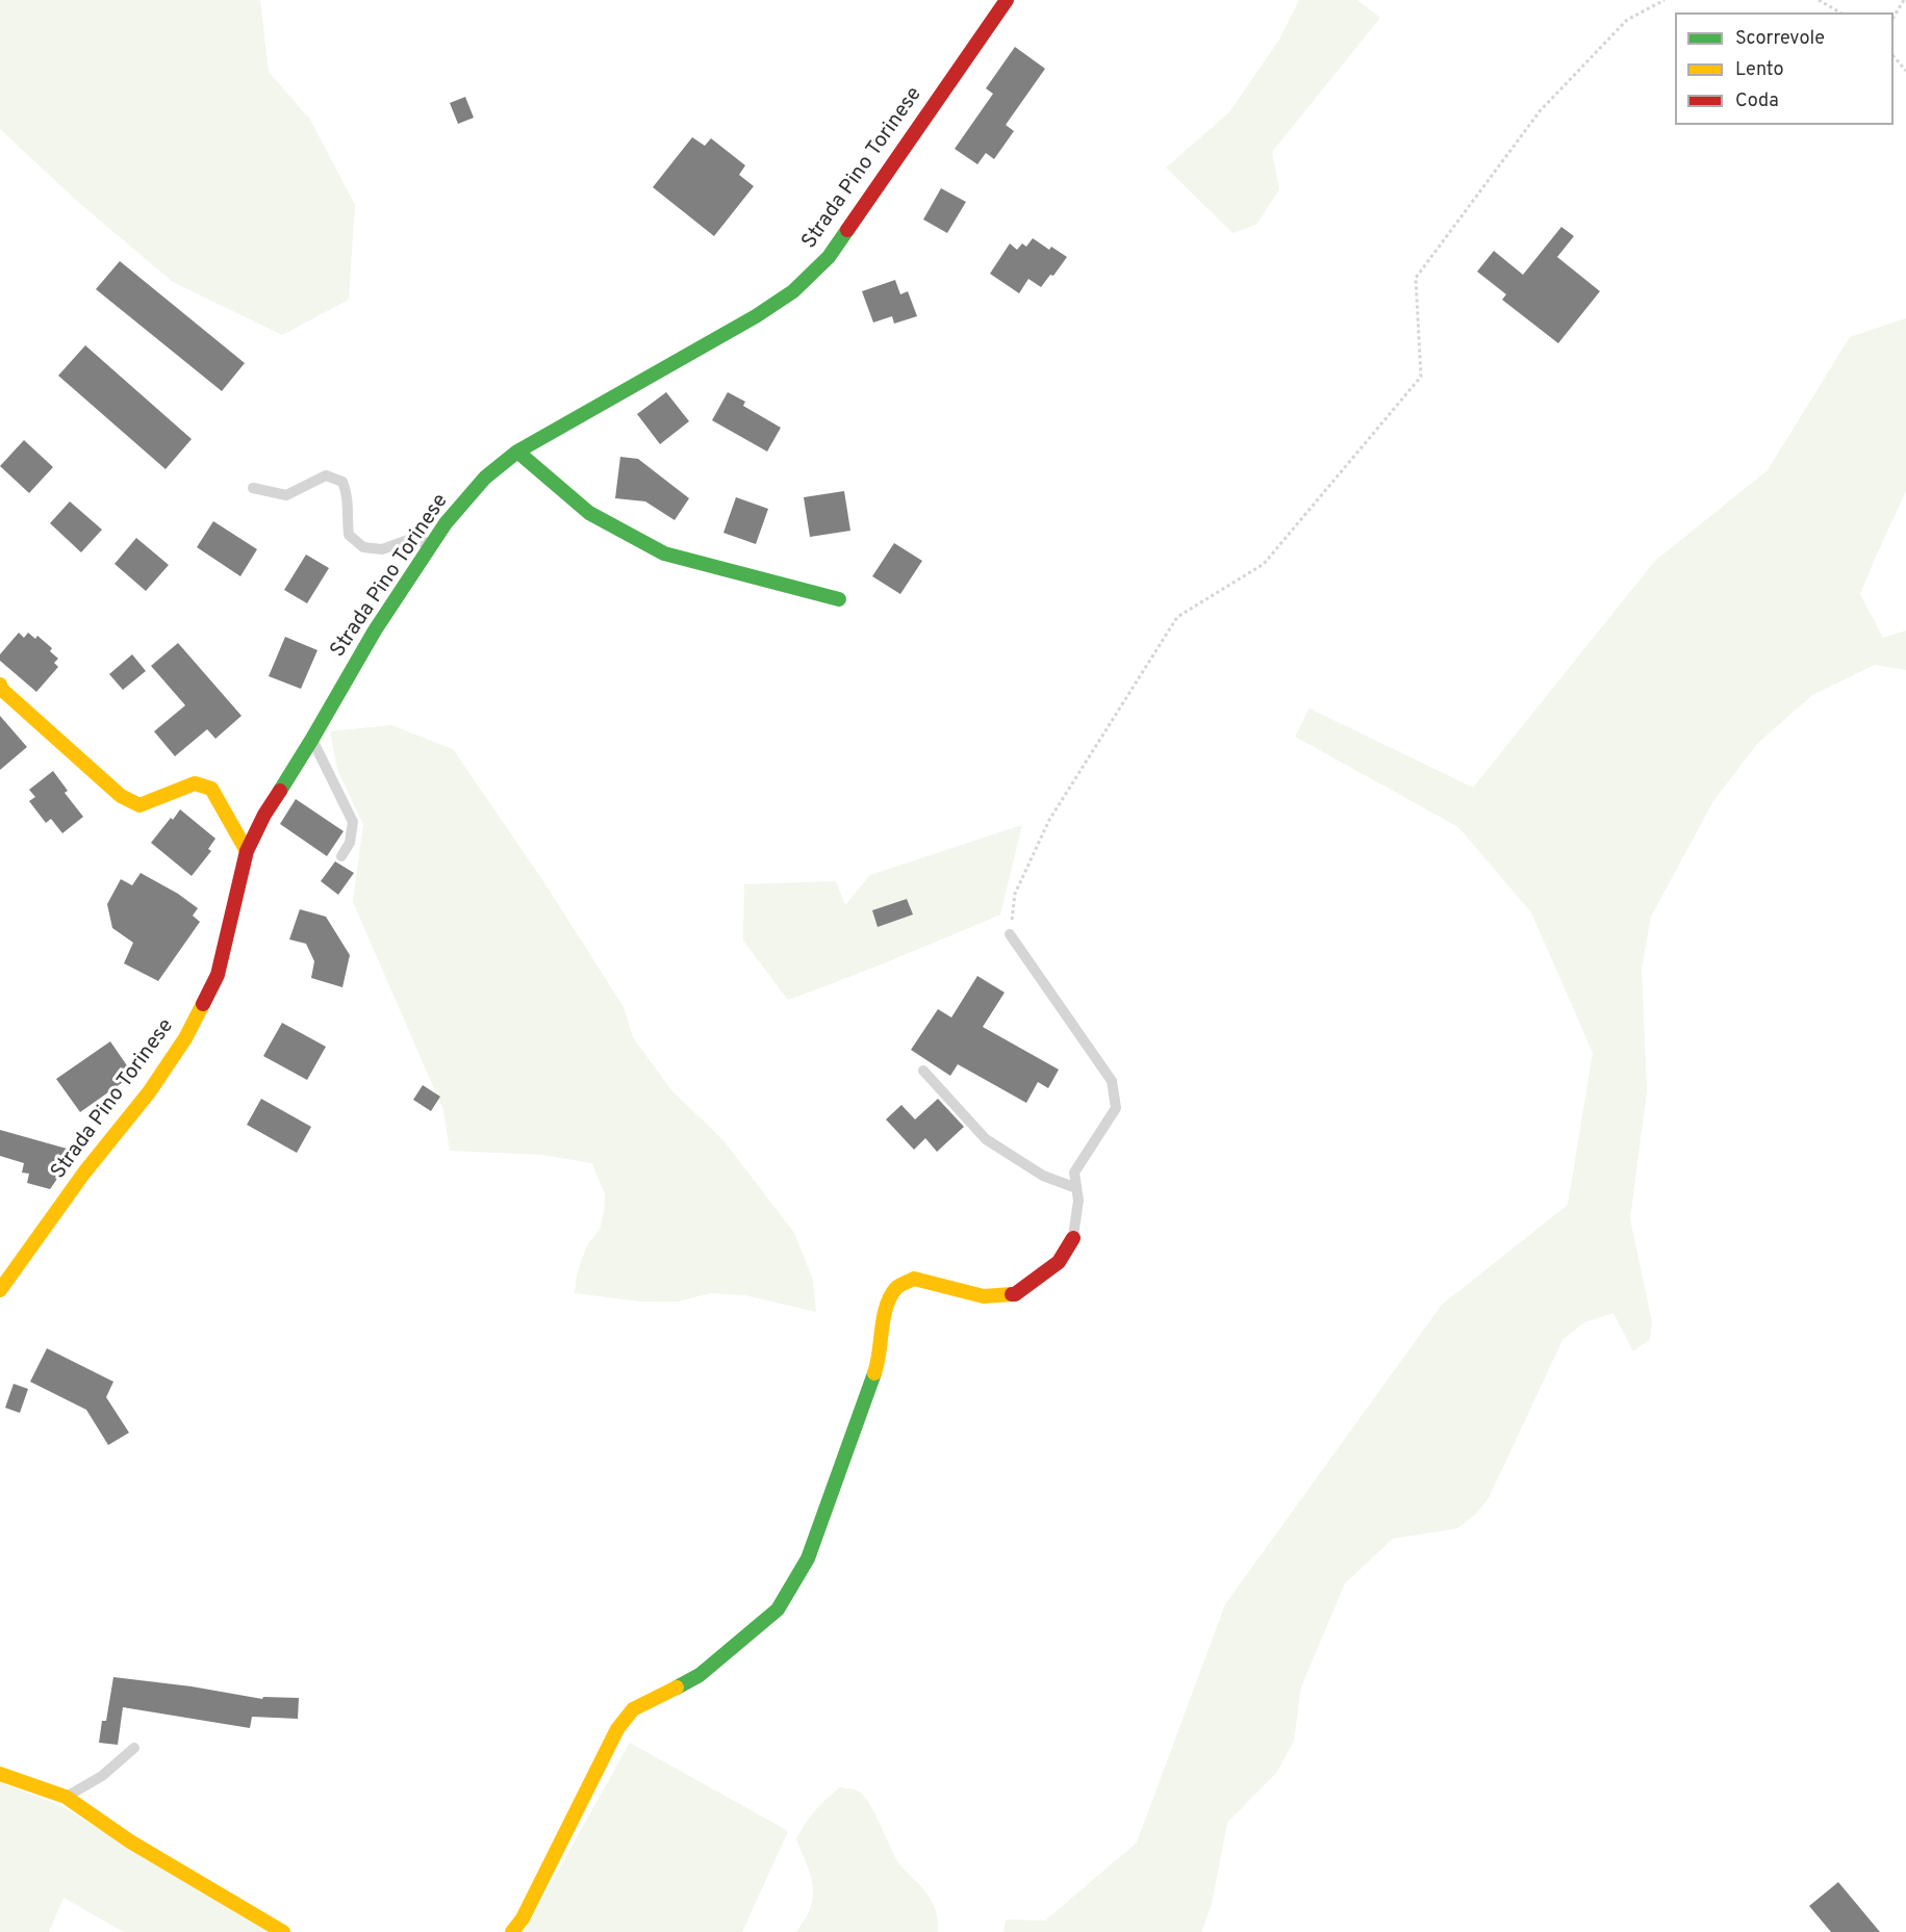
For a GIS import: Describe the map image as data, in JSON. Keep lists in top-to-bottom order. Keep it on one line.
{"streets":{"street":["Strada Pino Torinese"]},"legend":["Scorrevole","Lento","Coda"]}
